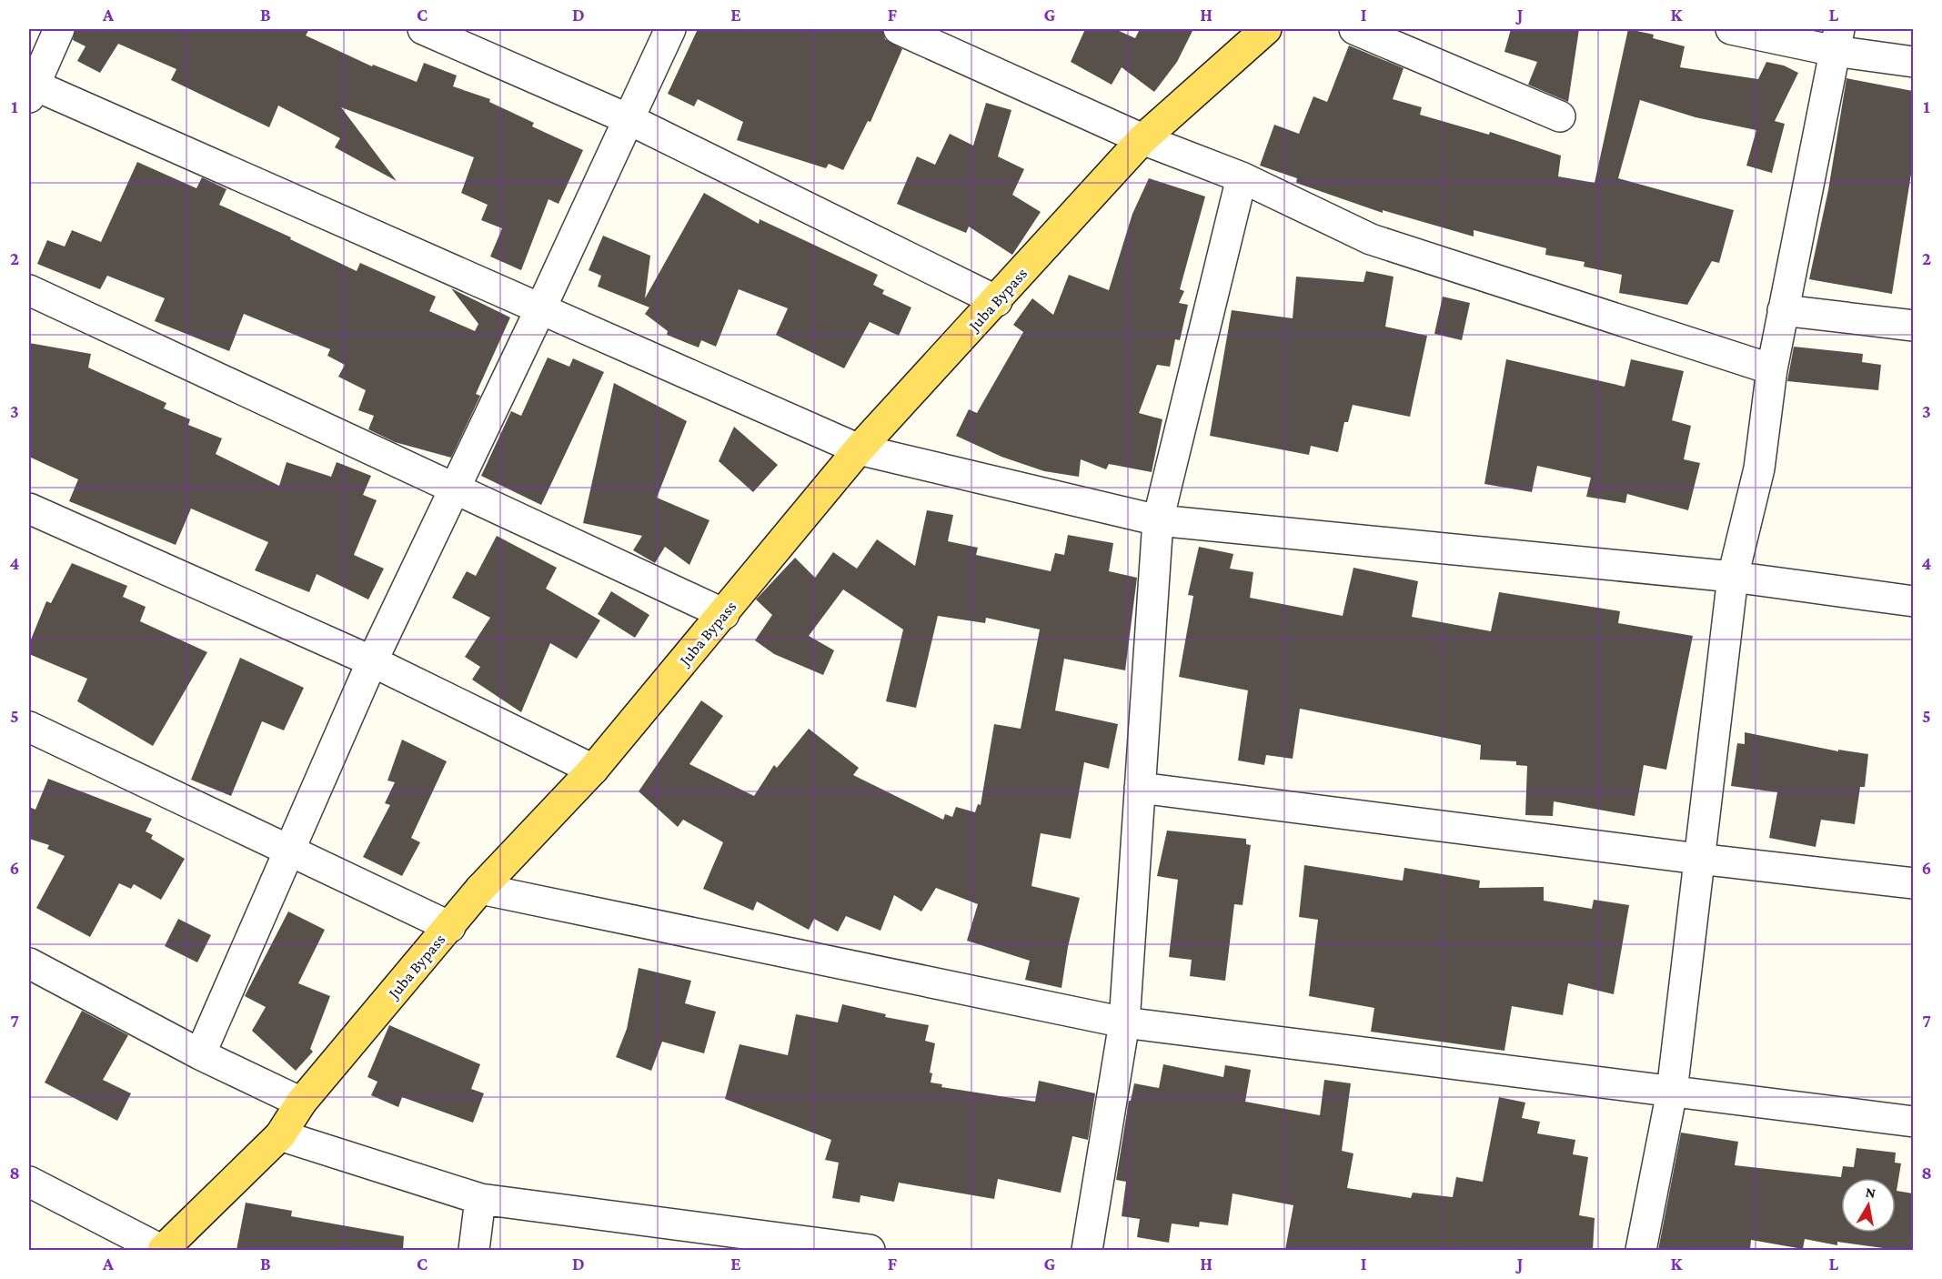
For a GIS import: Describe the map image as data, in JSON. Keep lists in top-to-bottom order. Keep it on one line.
{"streets":{"main road":["Juba Bypass"]},"north":"top","grid":{"columns":["A","B","C","D","E","F","G","H","I","J","K","L"],"rows":["1","2","3","4","5","6","7","8"]}}
